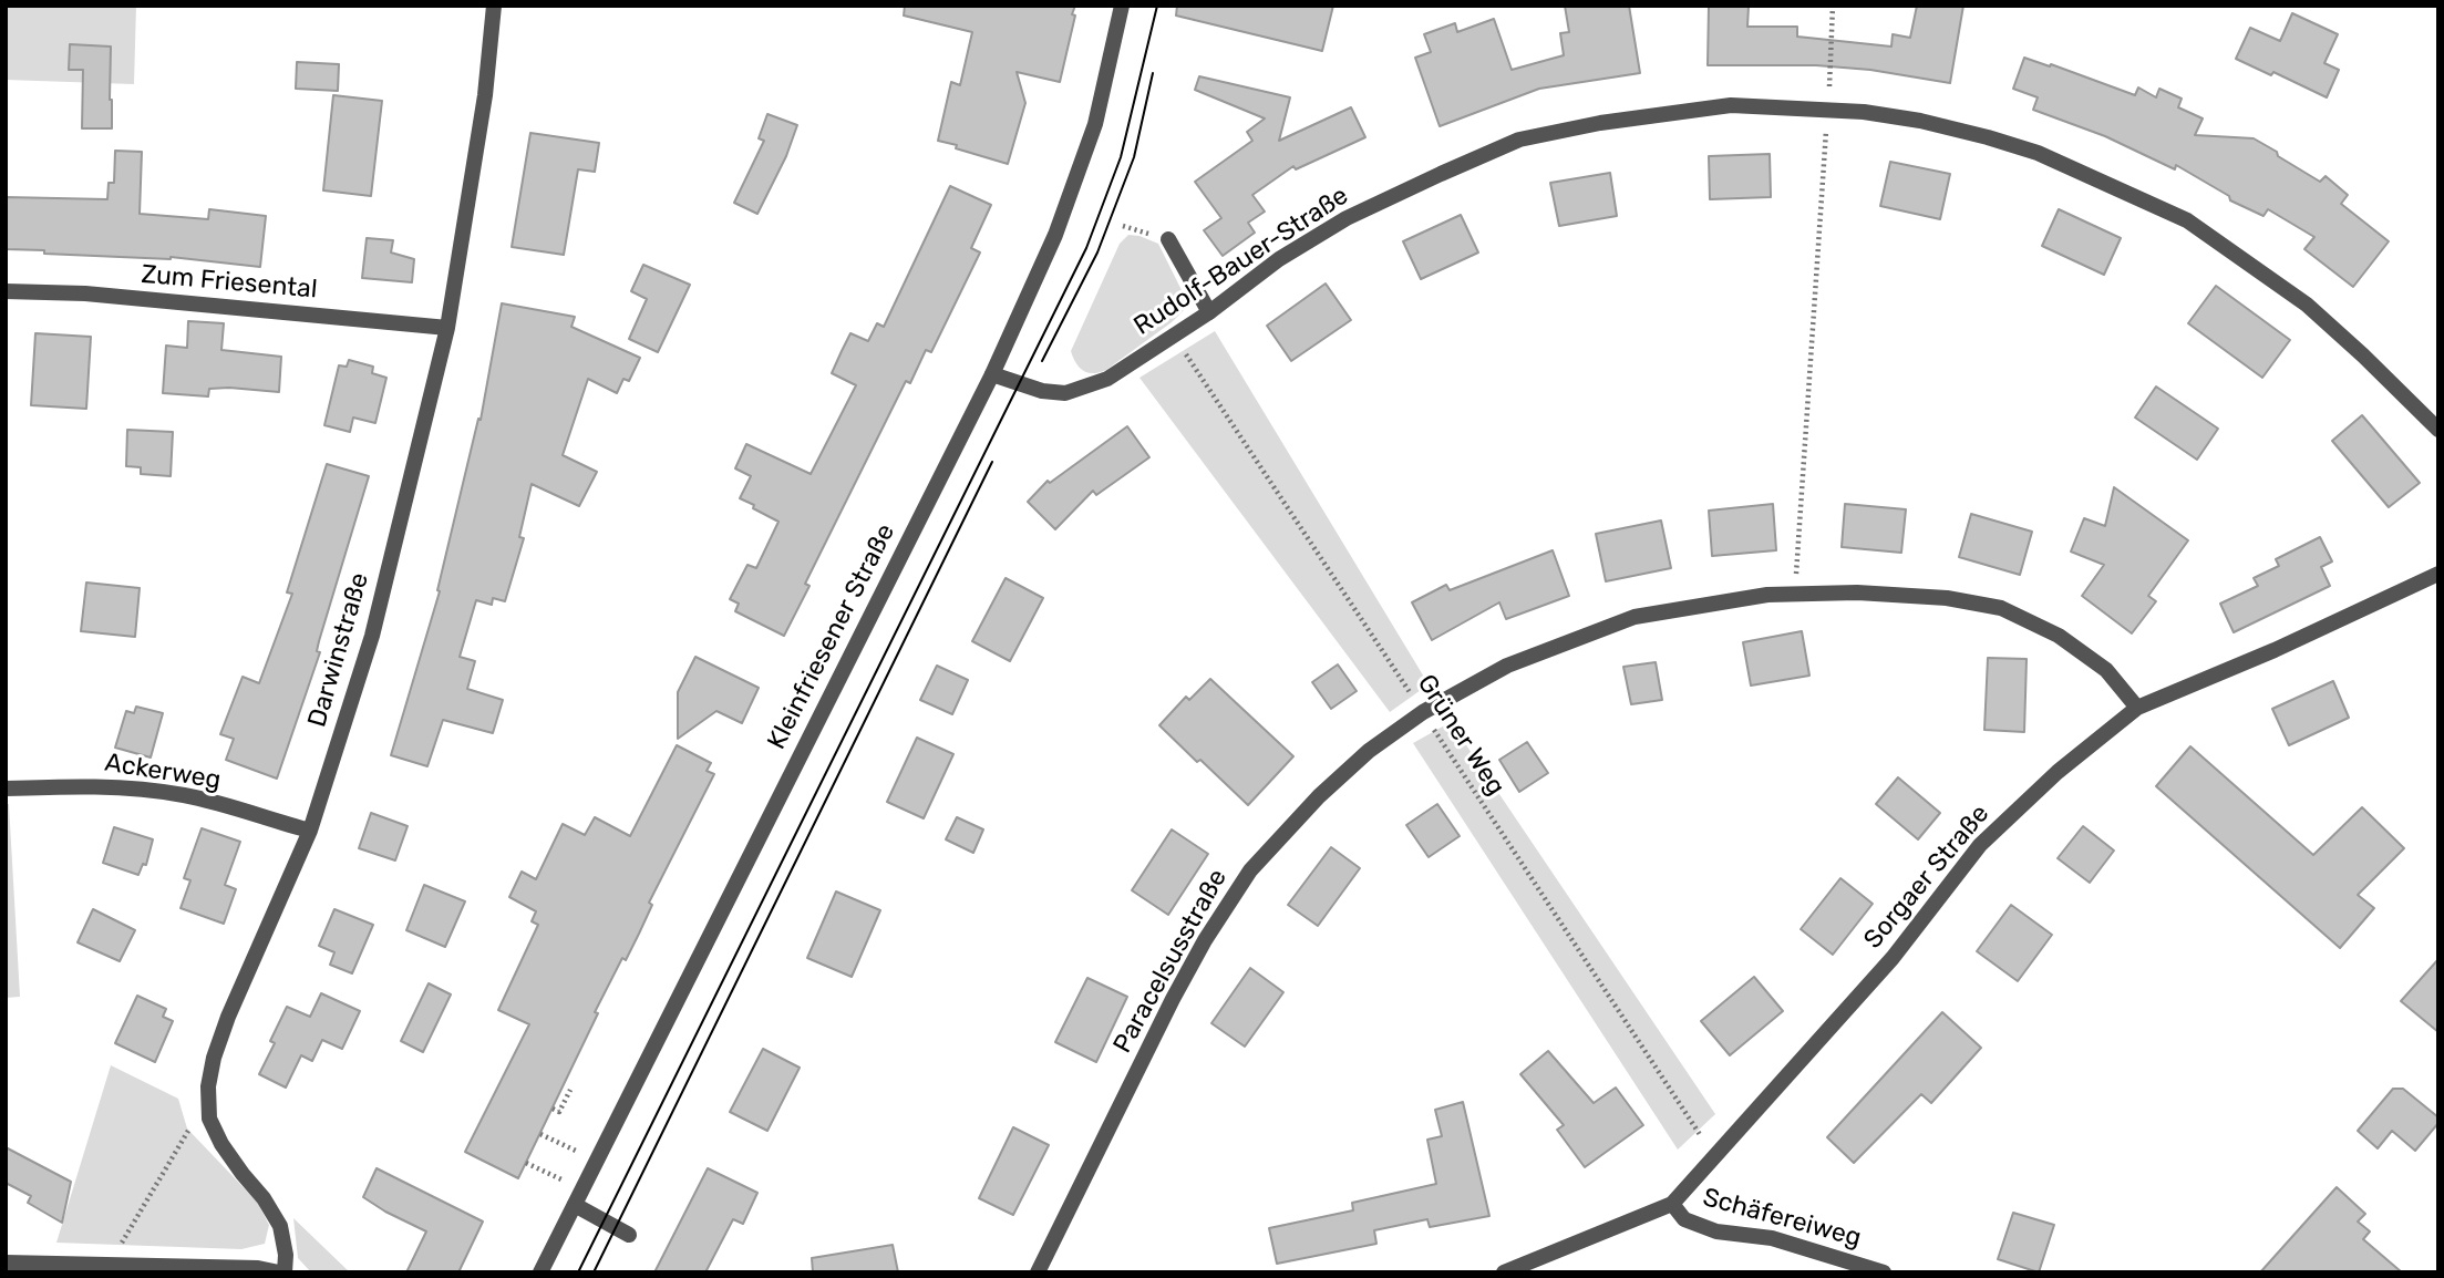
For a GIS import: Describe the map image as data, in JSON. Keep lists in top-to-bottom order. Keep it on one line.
{"streets":{"street":["Rudolf-Bauer-Straße","Zum Friesental","Kleinfriesener Straße","Darwinstraße","Ackerweg","Sorgaer Straße","Paracelsusstraße","Schäfereiweg"],"path":["Grüner Weg"]},"crossings":[["Rudolf-Bauer-Straße","Kleinfriesener Straße"],["Rudolf-Bauer-Straße","Grüner Weg"],["Zum Friesental","Darwinstraße"],["Darwinstraße","Ackerweg"],["Grüner Weg","Sorgaer Straße"],["Grüner Weg","Paracelsusstraße"],["Sorgaer Straße","Paracelsusstraße"],["Sorgaer Straße","Schäfereiweg"]]}
